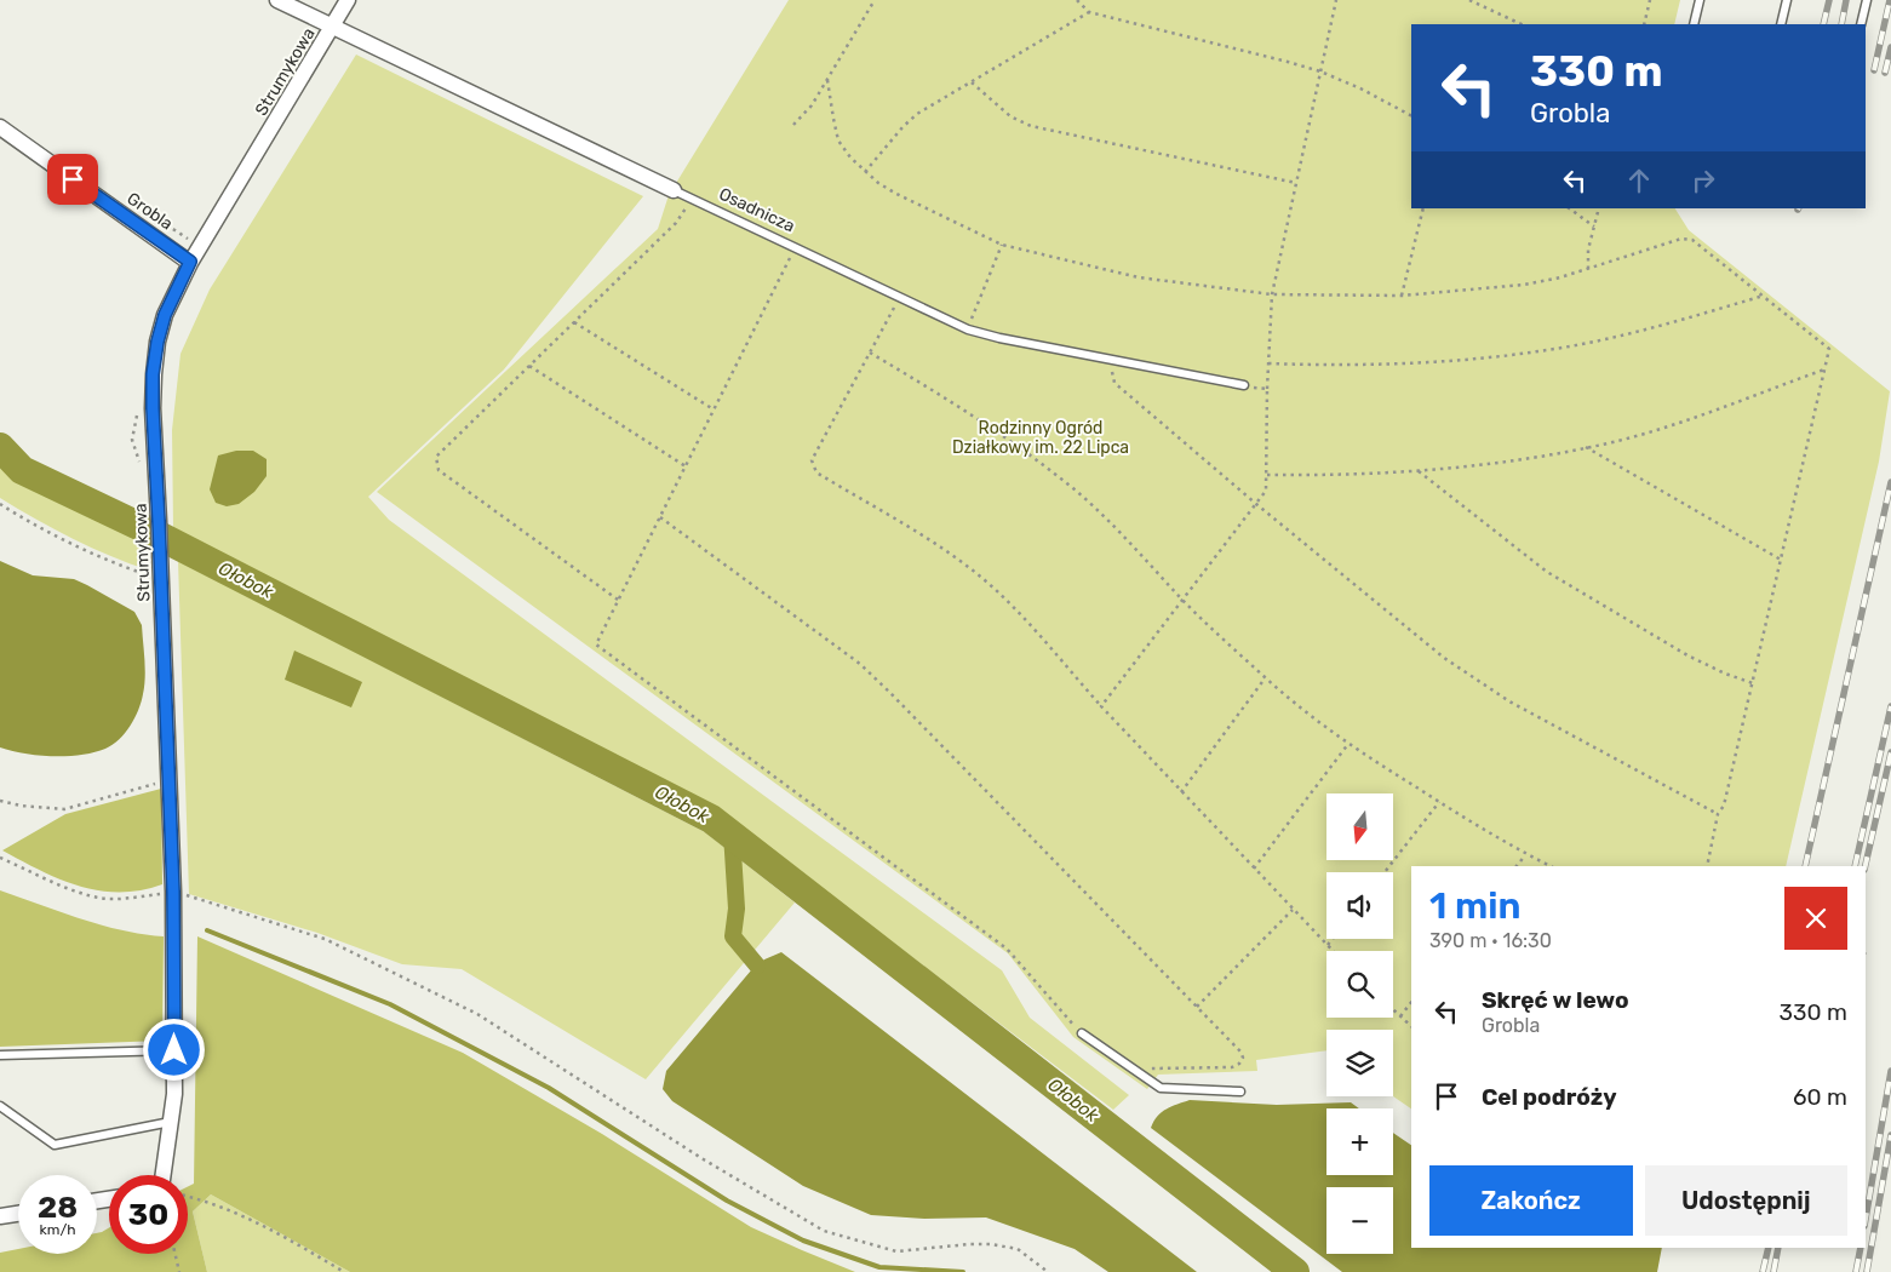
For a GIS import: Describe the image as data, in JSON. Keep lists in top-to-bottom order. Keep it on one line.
{"streets":{"street":["Strumykowa","Osadnicza","Grobla"]},"crossings":[["Strumykowa","Osadnicza"],["Strumykowa","Grobla"]],"water":["Ołobok"],"parks":["Rodzinny Ogród Działkowy im. 22 Lipca"],"north":"bottom","page":{"turn":["330 m","Grobla"],"map_buttons":["+","−"],"heading":["1 min","390 m · 16:30"],"list":[{"name":"Skręć w lewo","note":"Grobla","value":"330 m"},{"name":"Cel podróży","value":"60 m"}],"buttons":["Zakończ","Udostępnij"],"speed":"28 km/h","limit":"30"}}
